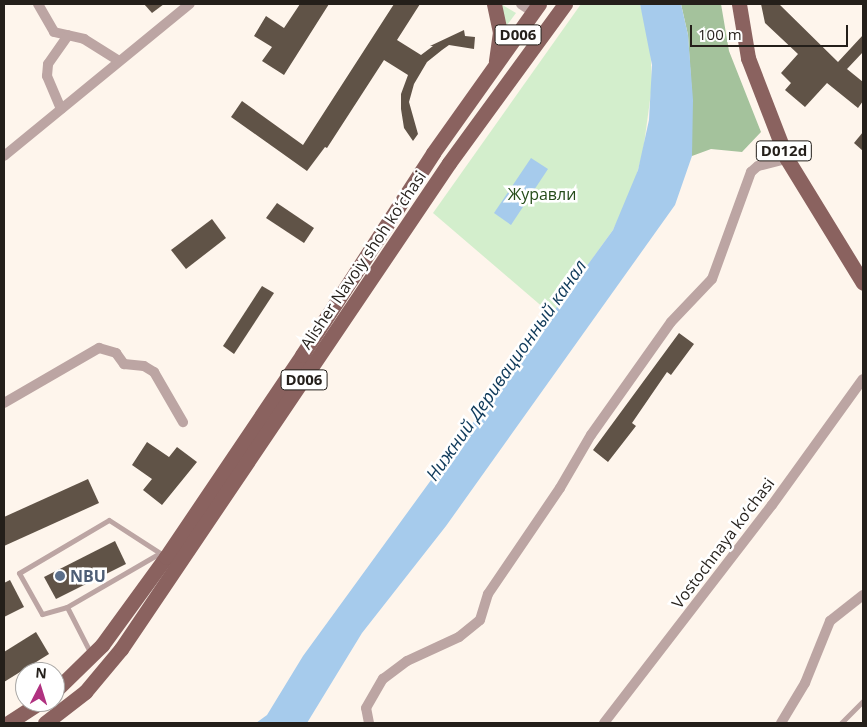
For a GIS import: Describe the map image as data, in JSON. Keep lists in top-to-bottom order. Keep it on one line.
{"streets":{"main road":["D006","D012d","Alisher Navoiy shoh koʻchasi"],"street":["Vostochnaya ko‘chasi"]},"water":["Нижний Деривационный канал"],"parks":["Журавли"],"places":["NBU"],"scale_bar":"100 m","north":"top"}
